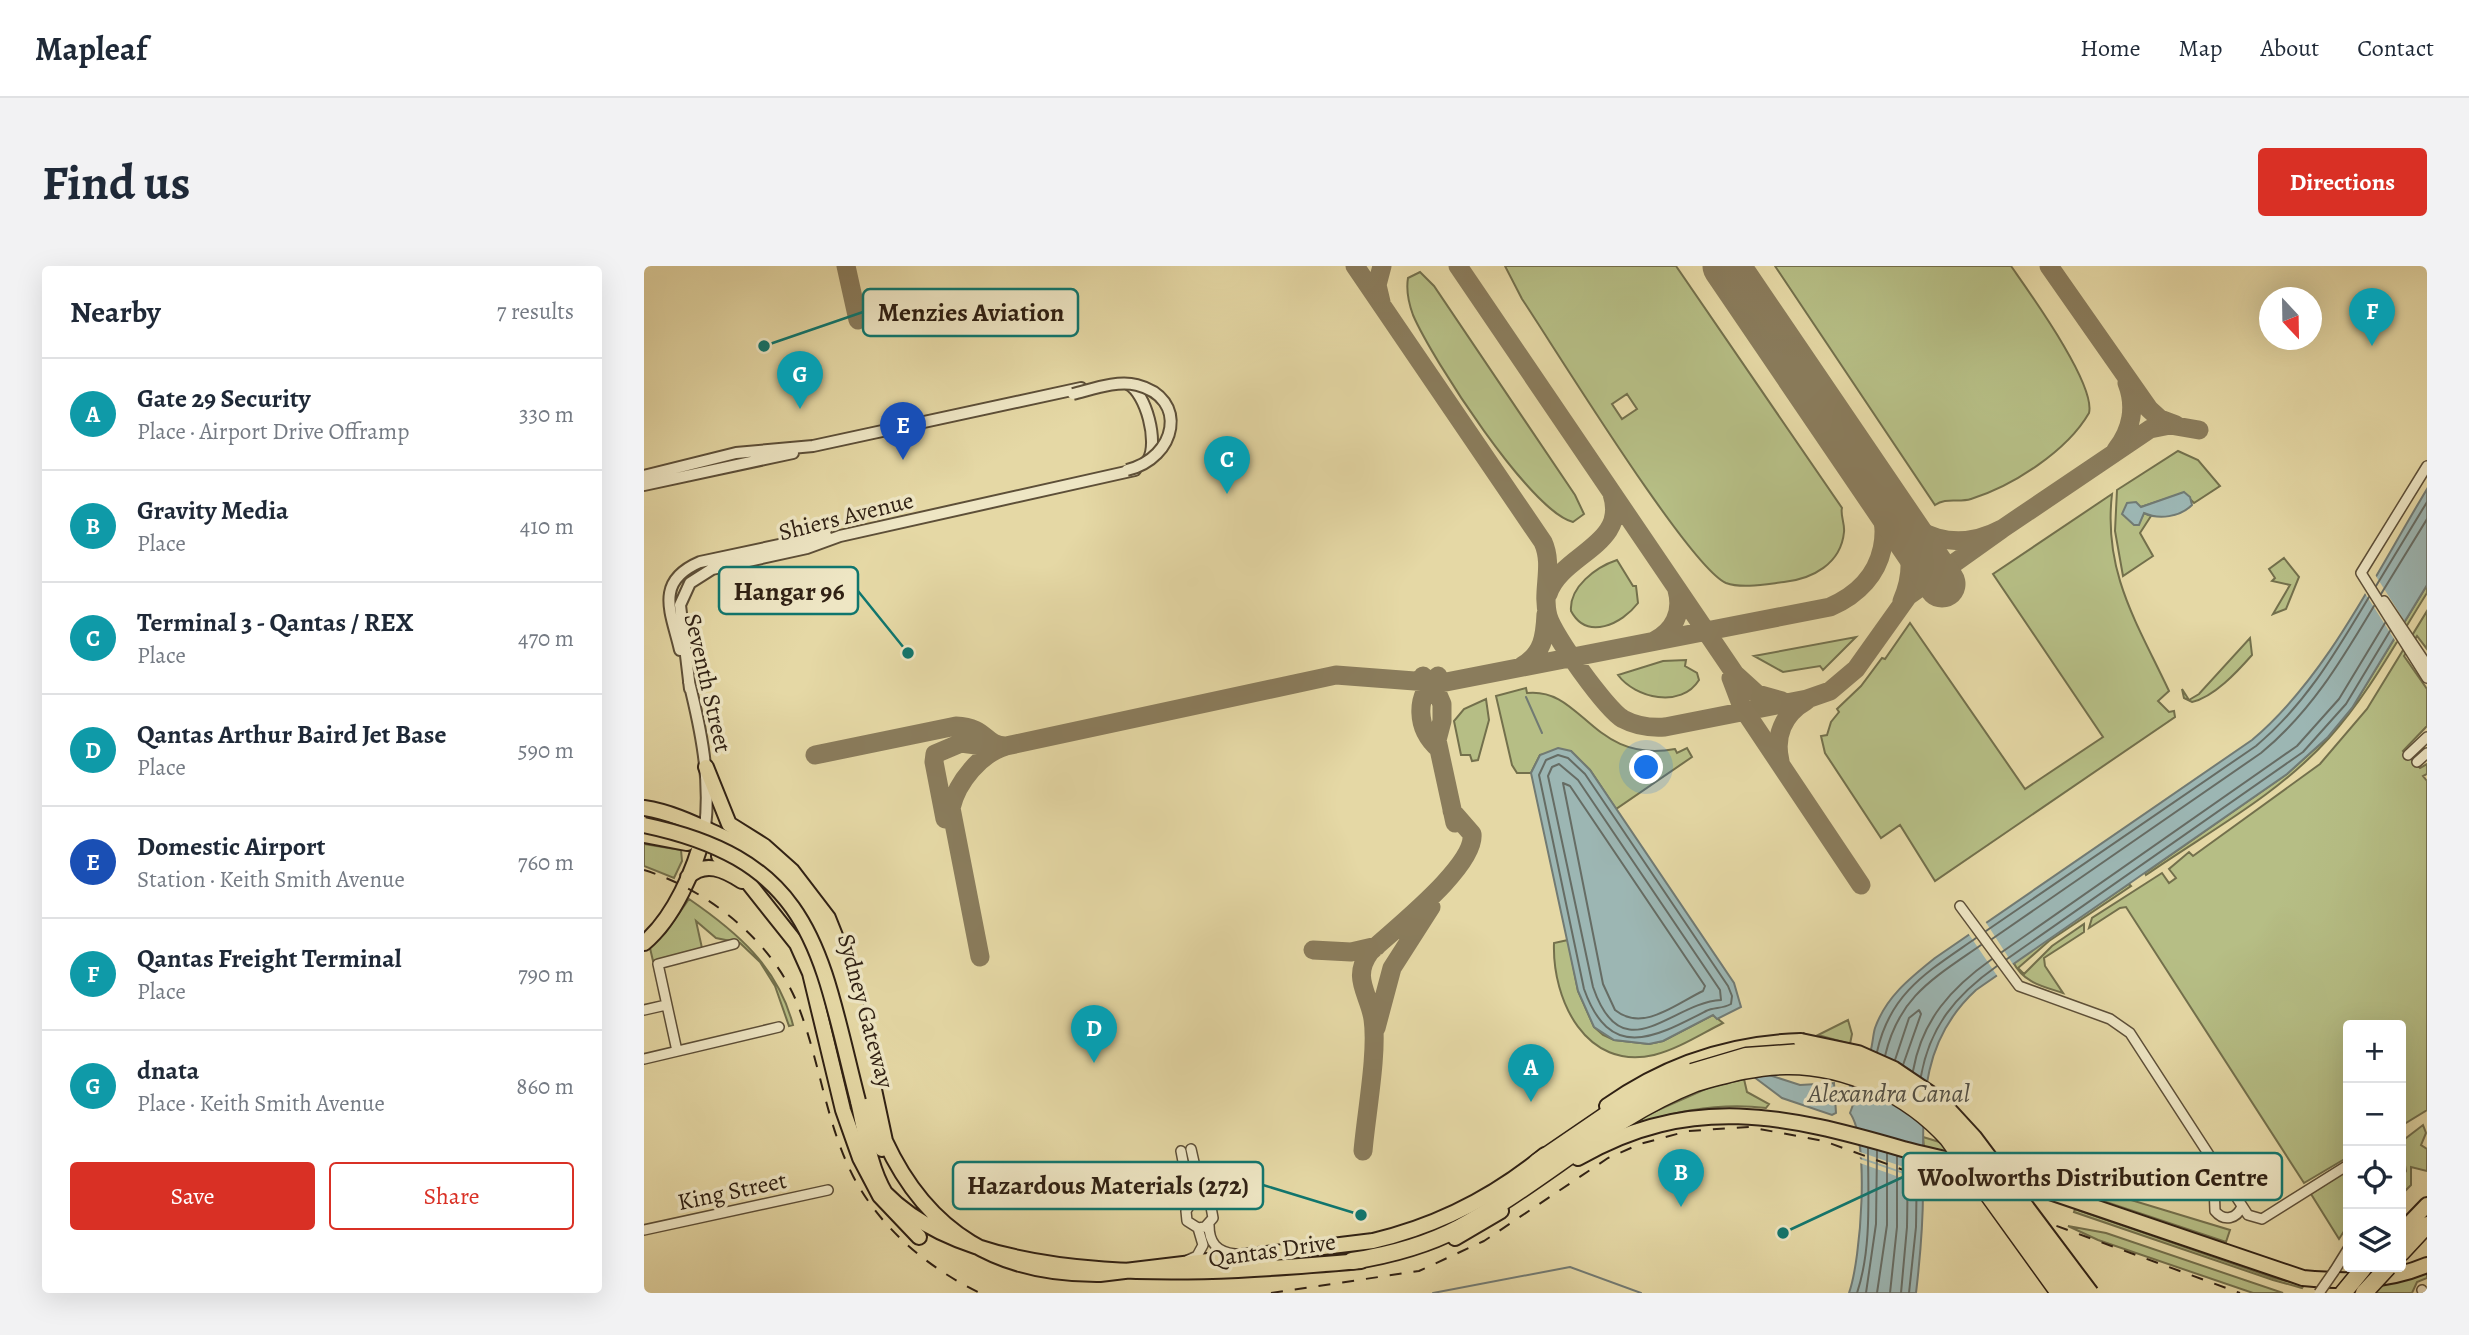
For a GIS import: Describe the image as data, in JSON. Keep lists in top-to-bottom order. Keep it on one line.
{"streets":{"highway":["Qantas Drive"],"main road":["Sydney Gateway"],"street":["Shiers Avenue","Seventh Street","King Street"]},"crossings":[["Shiers Avenue","Seventh Street"],["Seventh Street","Sydney Gateway"],["Sydney Gateway","Qantas Drive"]],"water":["Alexandra Canal"],"places":["Menzies Aviation","Hangar 96","Hazardous Materials (272)","Woolworths Distribution Centre"],"north":"bottom","page":{"header":"Mapleaf","nav":["Home","Map","About","Contact"],"buttons":["Directions",["Save","Share"]],"title":"Find us","heading":["Nearby","7 results"],"pins":["F","G","E","C","D","A","B"],"list":[{"mark":"A","name":"Gate 29 Security","note":"Place · Airport Drive Offramp","value":"330 m"},{"mark":"B","name":"Gravity Media","note":"Place","value":"410 m"},{"mark":"C","name":"Terminal 3 - Qantas / REX","note":"Place","value":"470 m"},{"mark":"D","name":"Qantas Arthur Baird Jet Base","note":"Place","value":"590 m"},{"mark":"E","name":"Domestic Airport","note":"Station · Keith Smith Avenue","value":"760 m"},{"mark":"F","name":"Qantas Freight Terminal","note":"Place","value":"790 m"},{"mark":"G","name":"dnata","note":"Place · Keith Smith Avenue","value":"860 m"}],"map_buttons":["+","−"]}}
